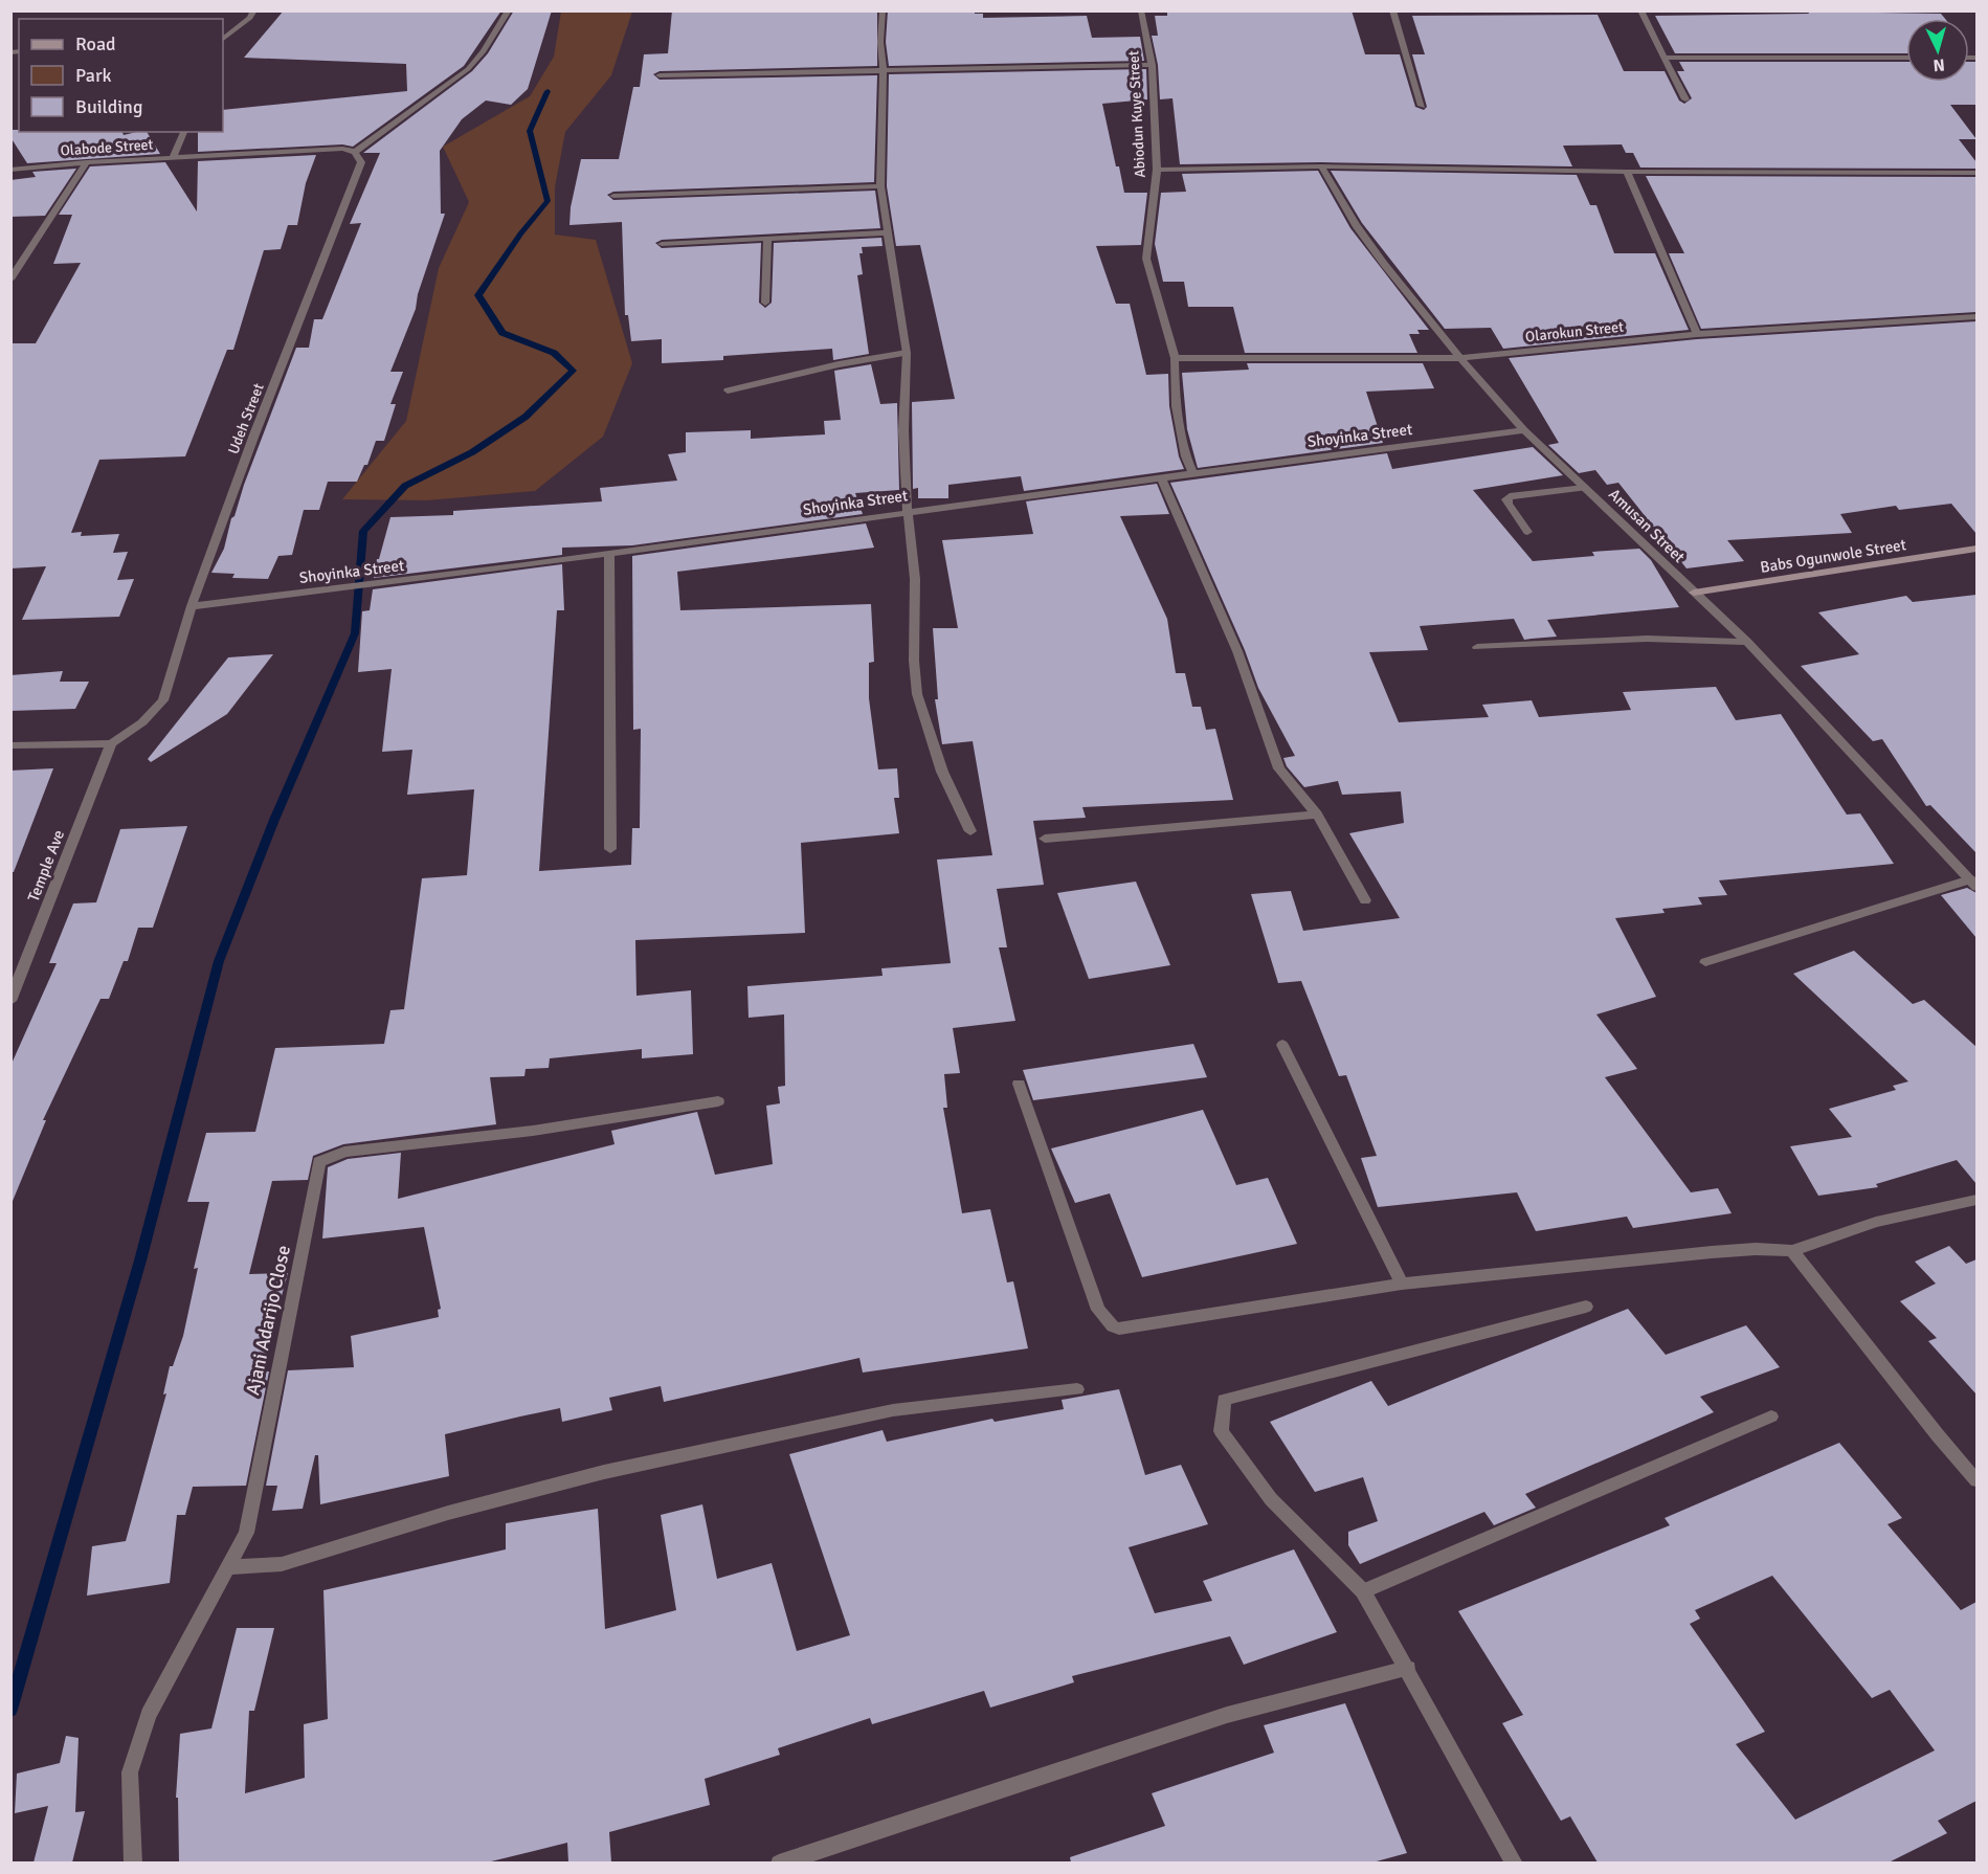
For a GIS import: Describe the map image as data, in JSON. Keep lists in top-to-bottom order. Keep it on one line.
{"streets":{"street":["Abiodun Kuye Street","Olabode Street","Olarokun Street","Udeh Street","Shoyinka Street","Amusan Street","Babs Ogunwole Street","Temple Ave","Ajani Adarijo Close"]},"crossings":[["Abiodun Kuye Street","Olarokun Street"],["Abiodun Kuye Street","Shoyinka Street"],["Olabode Street","Udeh Street"],["Olarokun Street","Amusan Street"],["Udeh Street","Shoyinka Street"],["Udeh Street","Temple Ave"],["Shoyinka Street","Amusan Street"],["Amusan Street","Babs Ogunwole Street"]],"legend":["Road","Park","Building"],"north":"bottom"}
